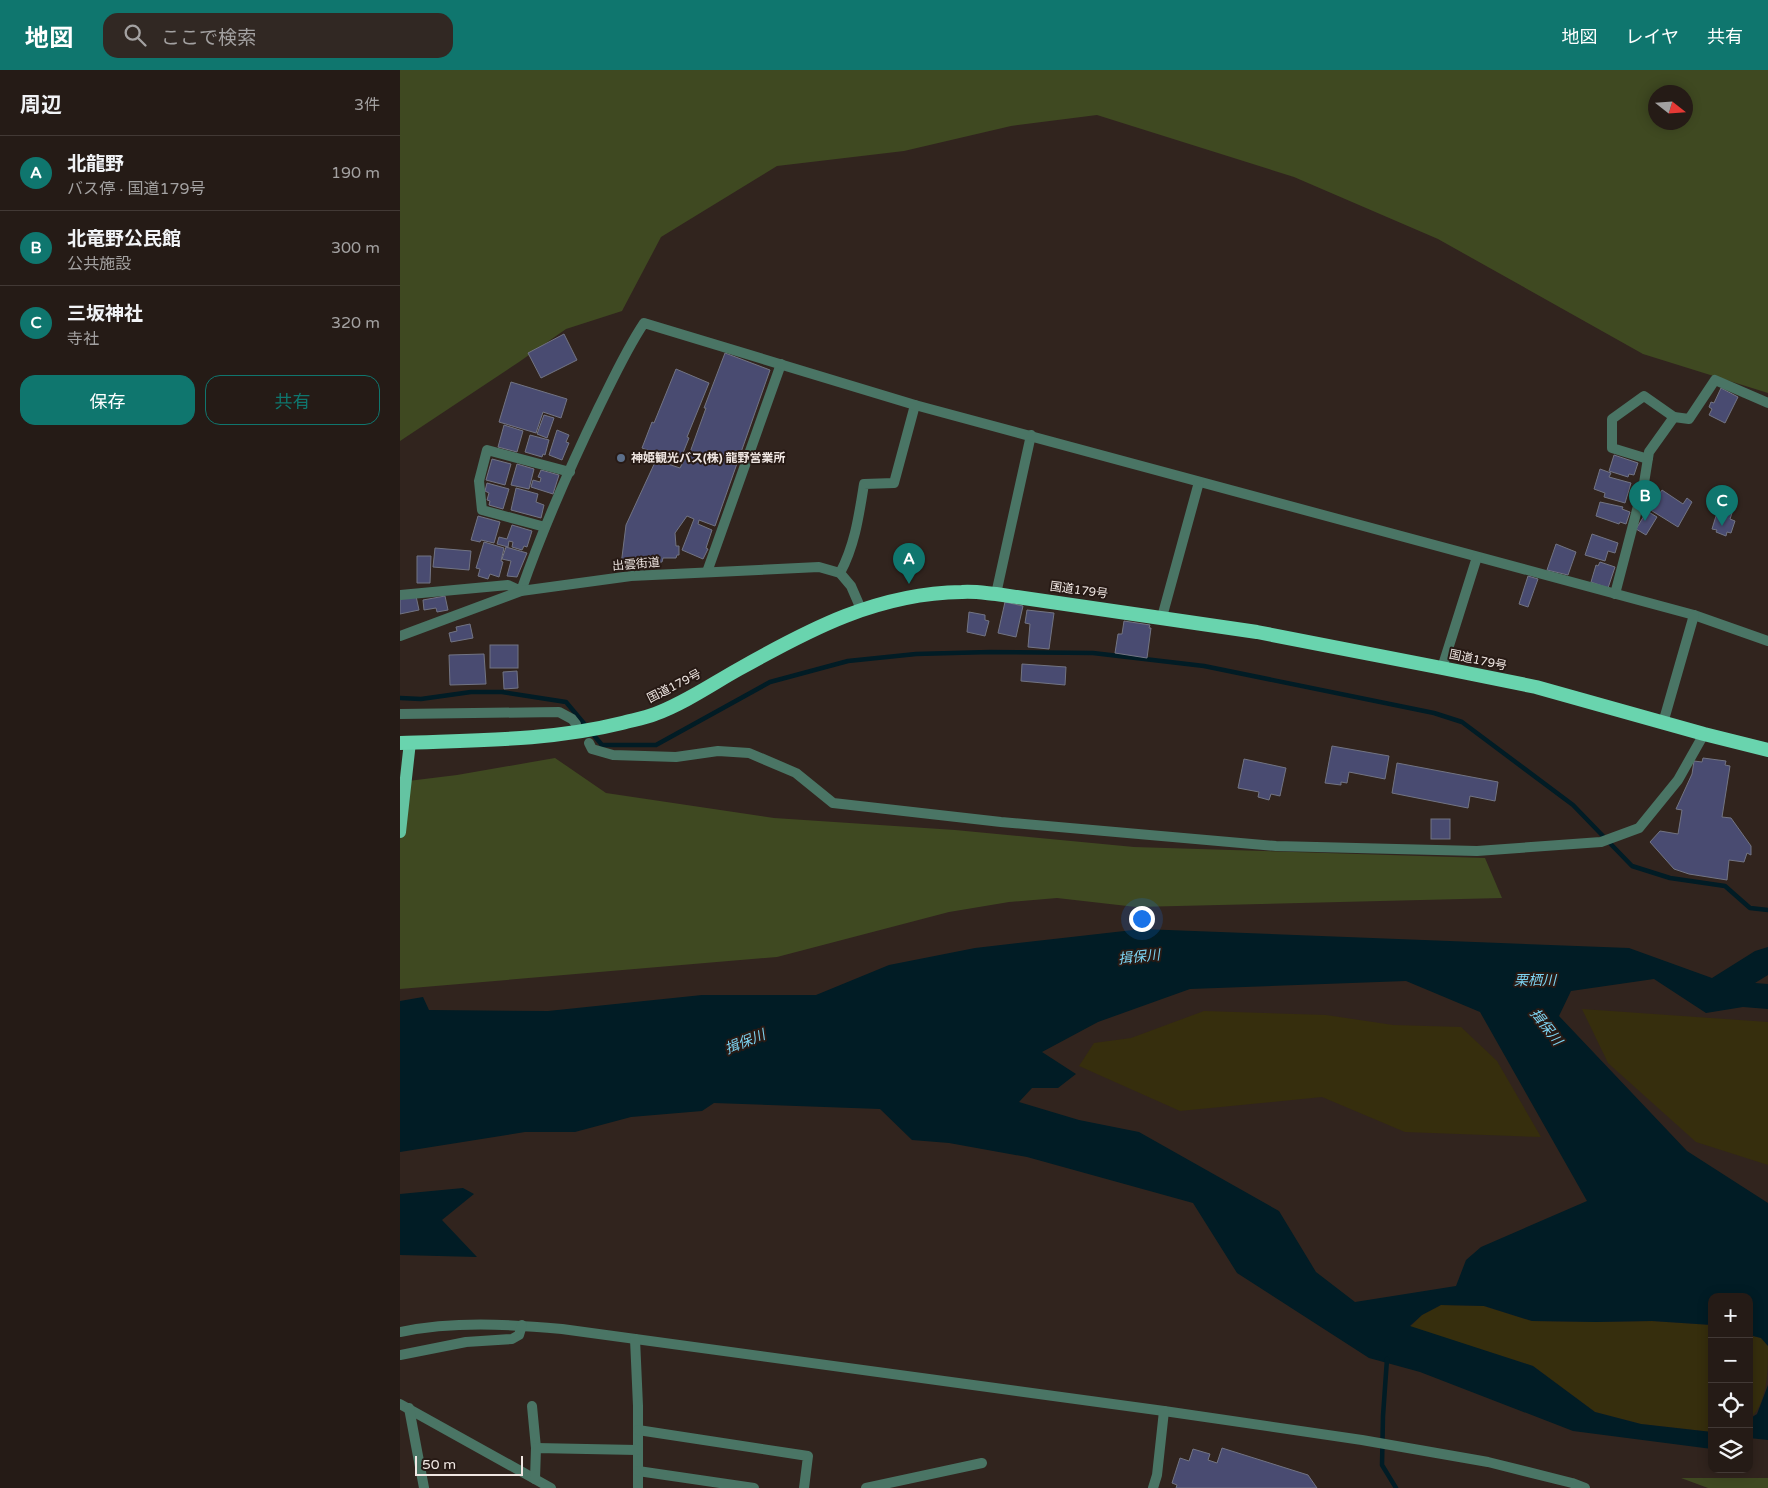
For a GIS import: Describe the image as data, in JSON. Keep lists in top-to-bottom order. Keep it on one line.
{"streets":{"highway":["国道179号"],"street":["出雲街道"]},"water":["揖保川","栗栖川"],"places":["神姫観光バス(株) 龍野営業所"],"scale_bar":"50 m","north":"right","page":{"header":"地図","search":"ここで検索","nav":["地図","レイヤ","共有"],"heading":["周辺","3件"],"list":[{"mark":"A","name":"北龍野","note":"バス停 · 国道179号","value":"190 m"},{"mark":"B","name":"北竜野公民館","note":"公共施設","value":"300 m"},{"mark":"C","name":"三坂神社","note":"寺社","value":"320 m"}],"buttons":["保存","共有"],"pins":["B","C","A"],"map_buttons":["+","−"],"scale":"50 m"}}
